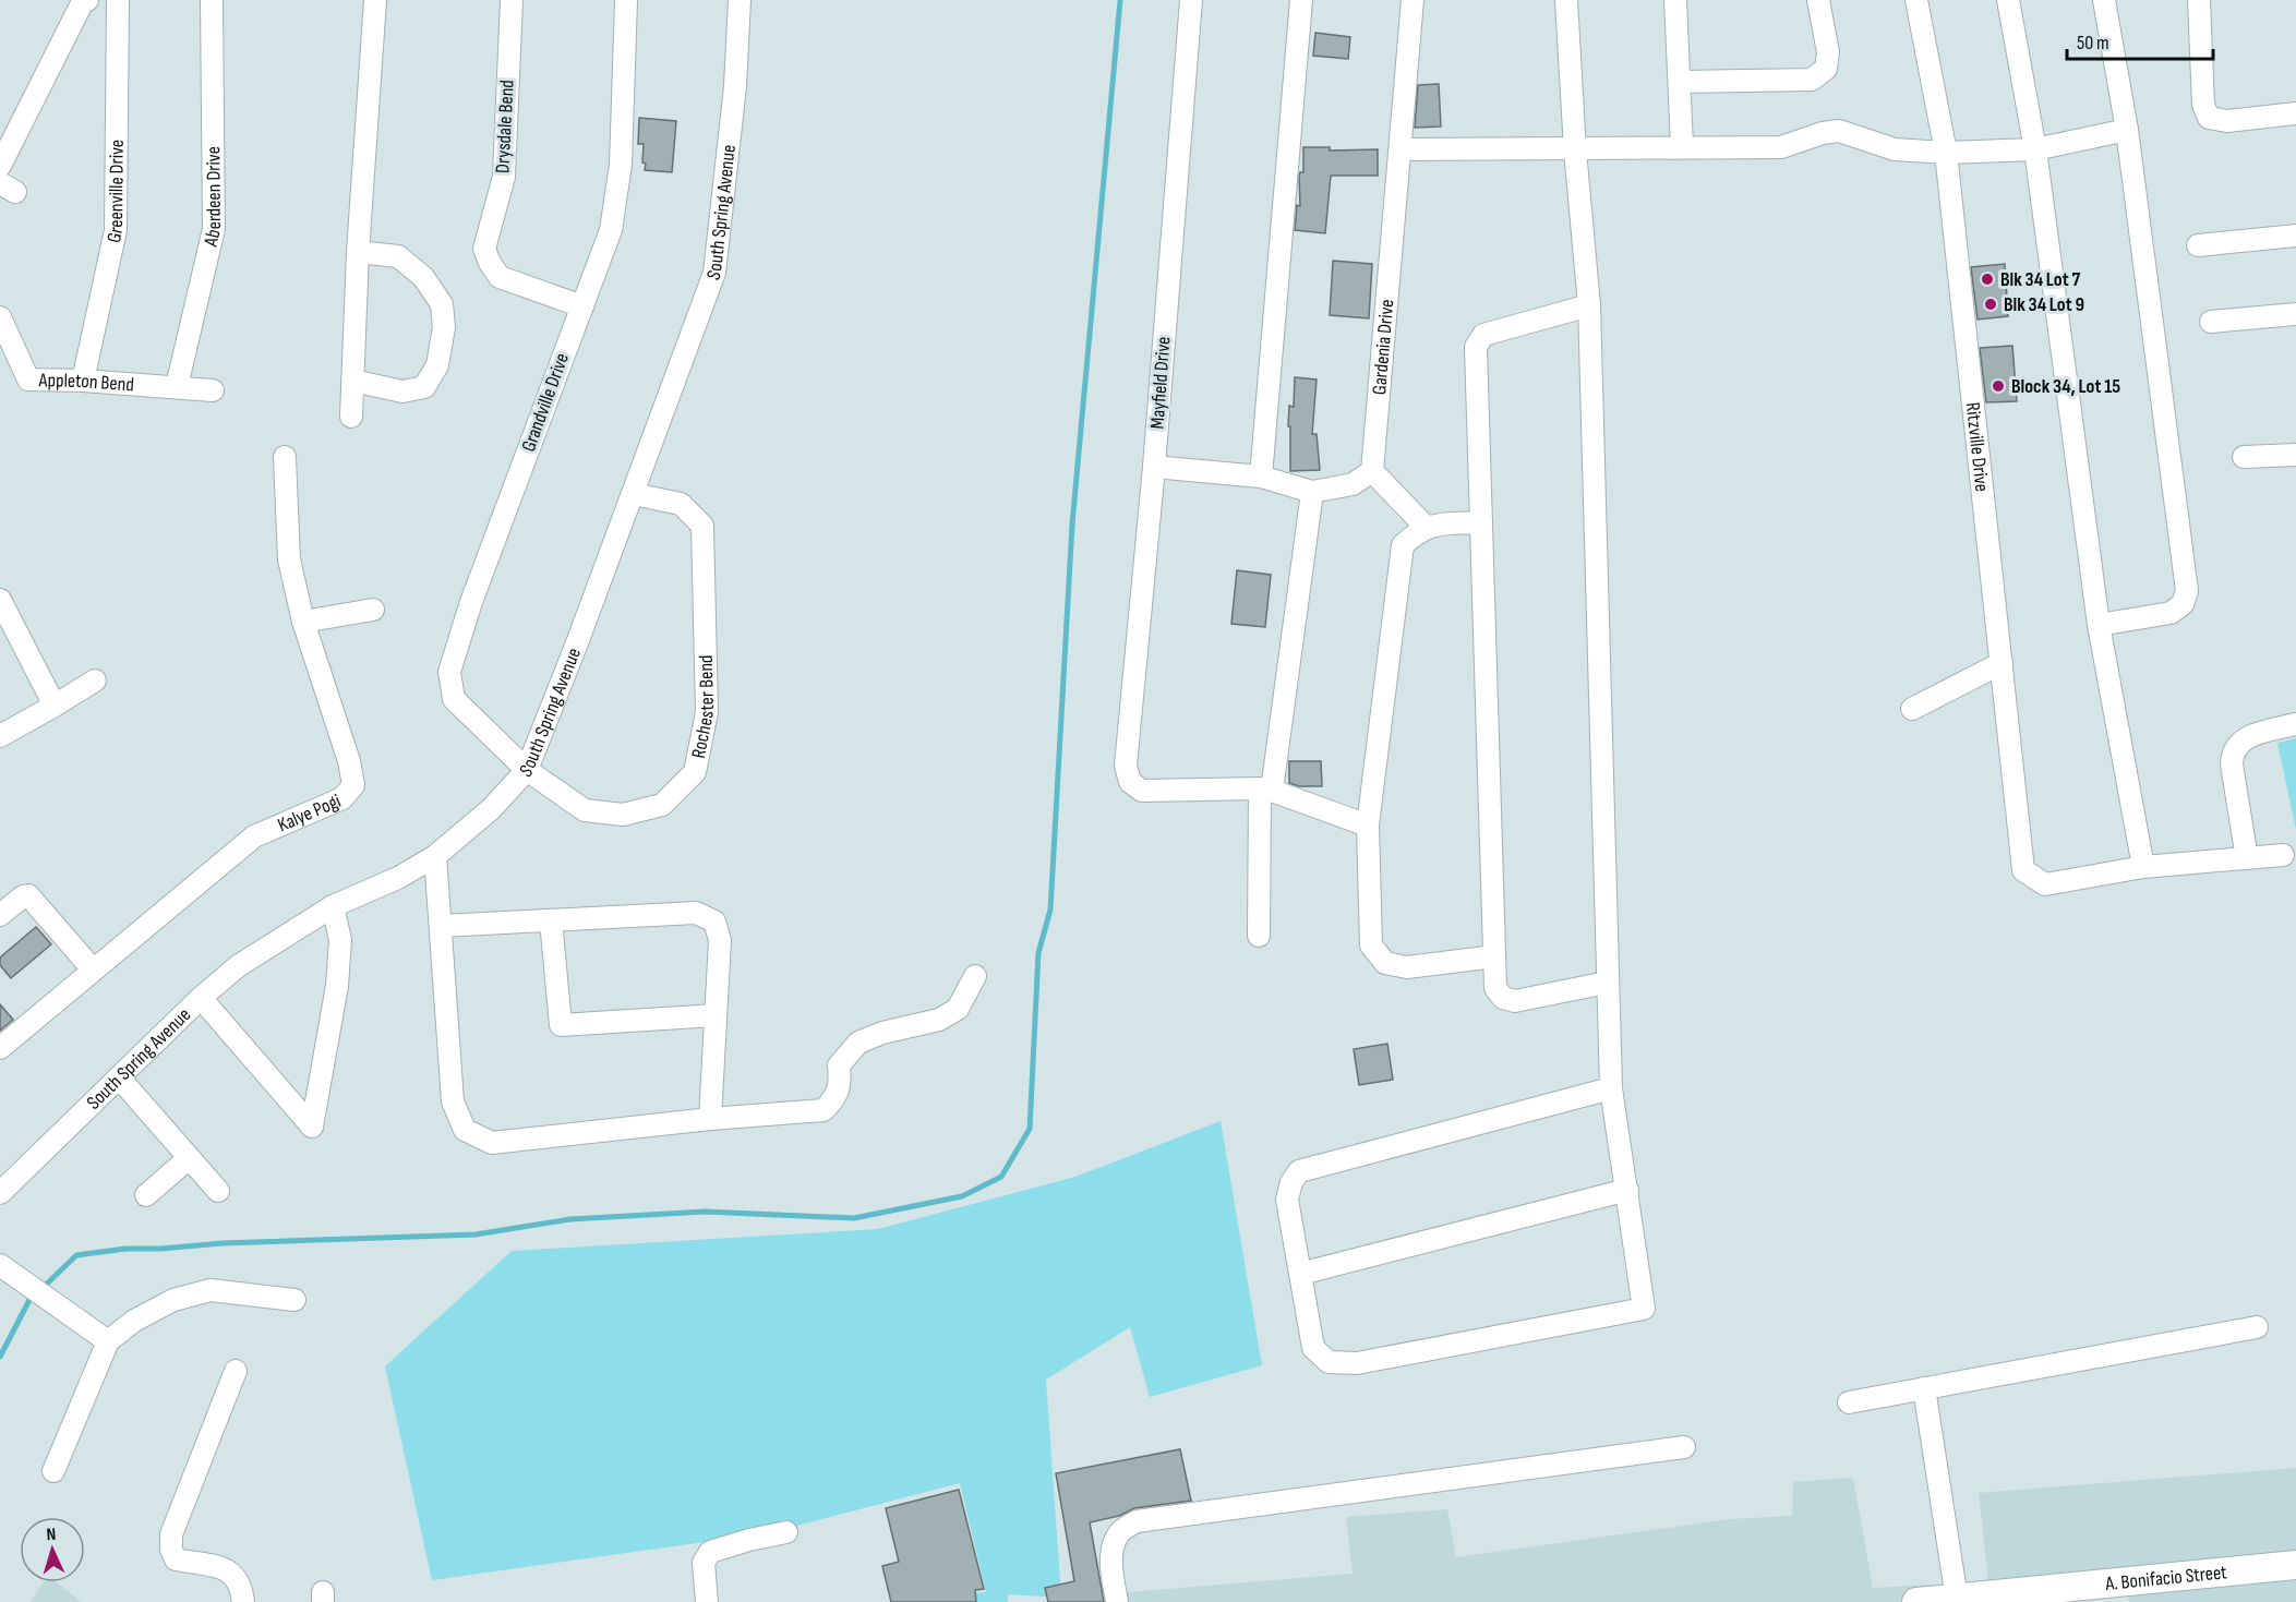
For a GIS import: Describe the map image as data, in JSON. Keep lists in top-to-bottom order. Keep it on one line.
{"streets":{"main road":["A. Bonifacio Street"],"street":["Drysdale Bend","Greenville Drive","Aberdeen Drive","South Spring Avenue","Gardenia Drive","Appleton Bend","Mayfield Drive","Grandville Drive","Ritzville Drive","Rochester Bend","Kalye Pogi"]},"crossings":[["Drysdale Bend","Grandville Drive"],["Greenville Drive","Appleton Bend"],["Aberdeen Drive","Appleton Bend"],["South Spring Avenue","Grandville Drive"],["South Spring Avenue","Rochester Bend"],["Grandville Drive","Rochester Bend"]],"places":["Blk 34 Lot 7","Blk 34 Lot 9","Block 34, Lot 15"],"scale_bar":"50 m","north":"top"}
